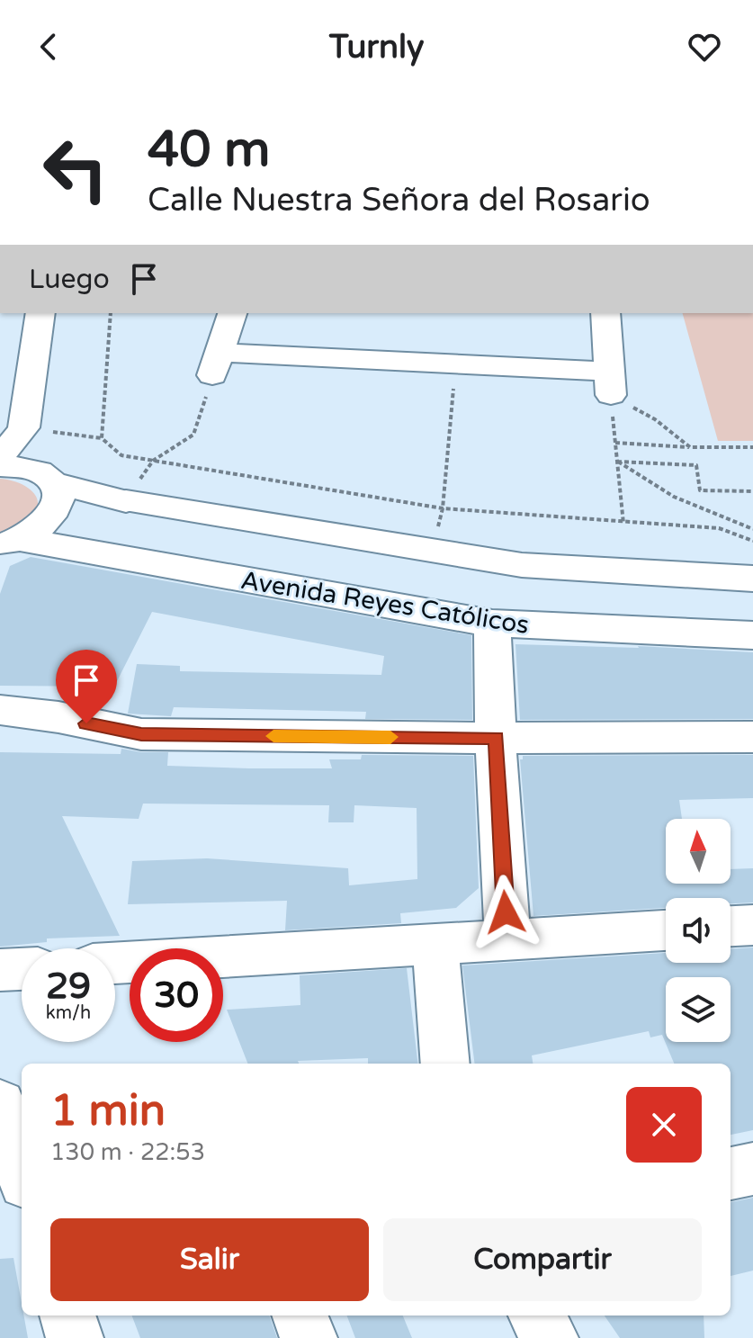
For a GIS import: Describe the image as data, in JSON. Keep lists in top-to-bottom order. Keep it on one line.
{"streets":{"street":["Avenida Reyes Católicos"]},"north":"top","page":{"header":"Turnly","turn":["40 m","Calle Nuestra Señora del Rosario"],"then":"Luego","speed":"29 km/h","limit":"30","heading":["1 min","130 m · 22:53"],"buttons":["Salir","Compartir"]}}
